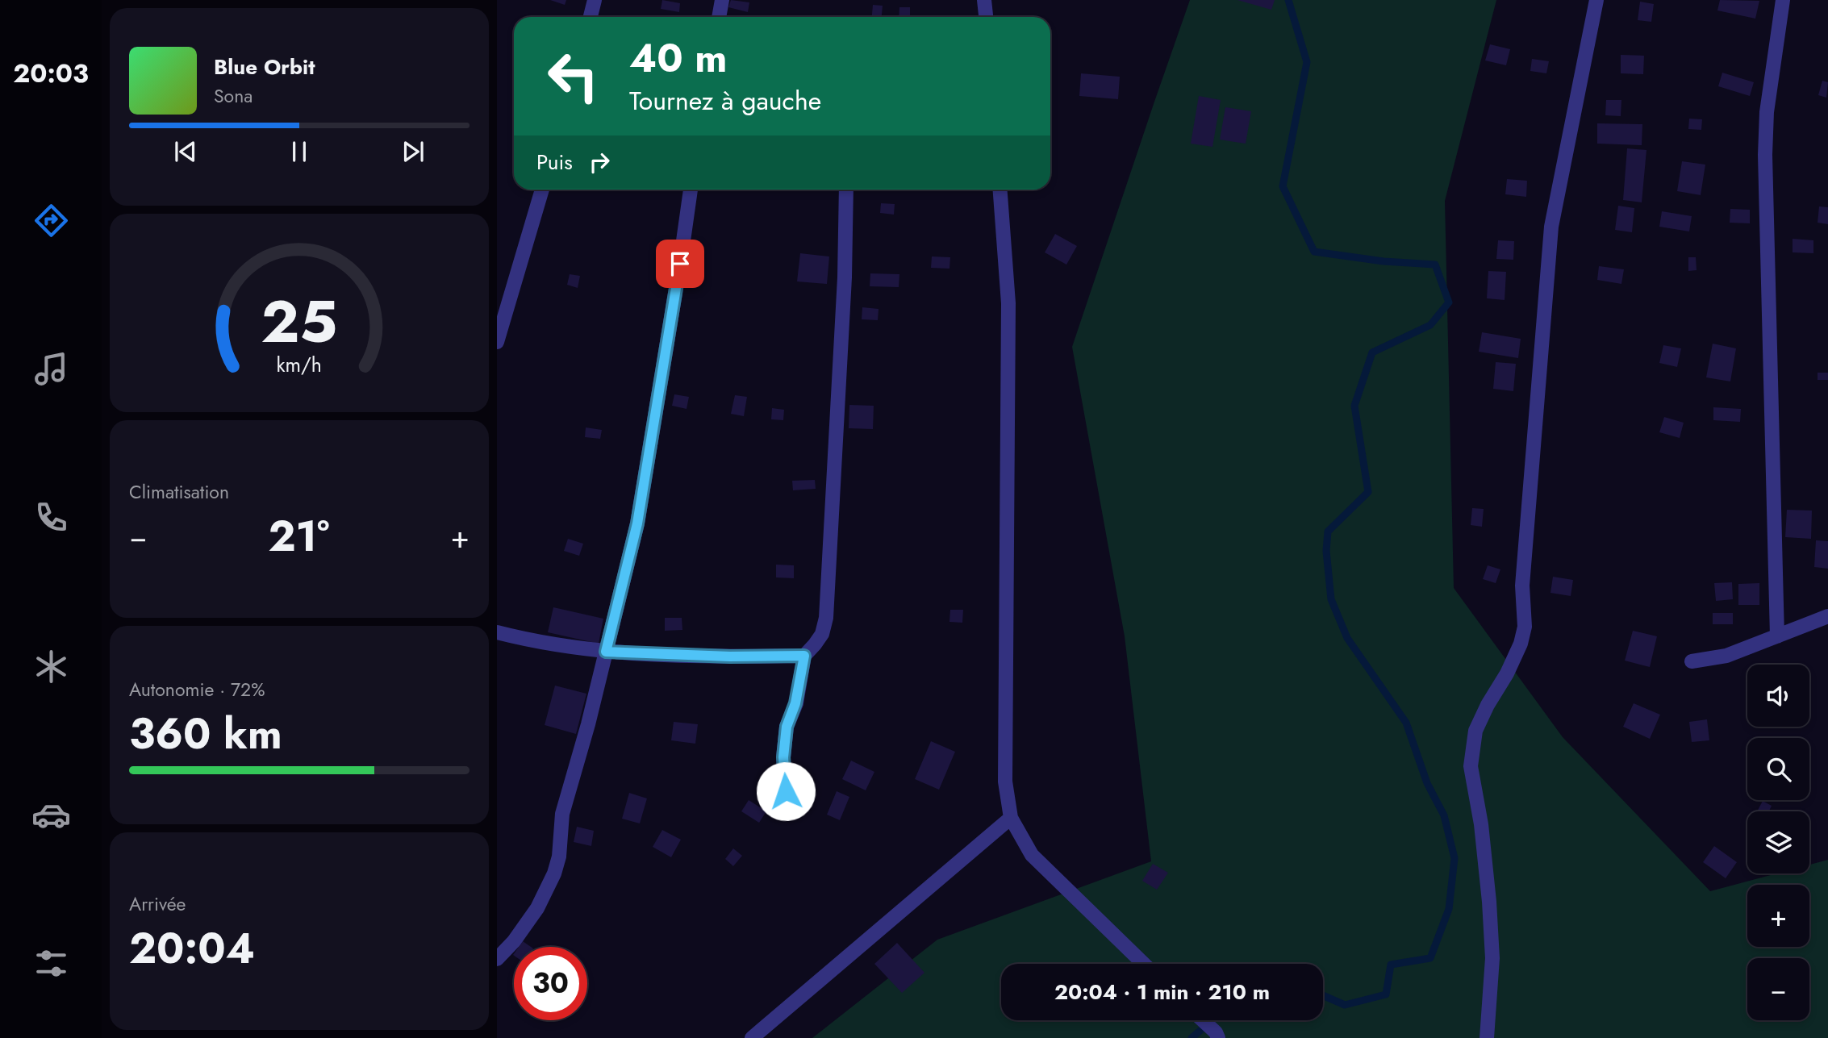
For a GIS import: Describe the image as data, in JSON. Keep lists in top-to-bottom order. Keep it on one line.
{"page":{"tabs":"20:03","turn":["40 m","Tournez à gauche"],"song":["Blue Orbit","Sona"],"then":"Puis","tile":["Climatisation",["Autonomie · 72%","360 km"],["Arrivée","20:04"]],"heat":["−","21°","+"],"map_buttons":["+","−"],"limit":"30","trip":"20:04 · 1 min · 210 m","gauge":["25","km/h"]}}
